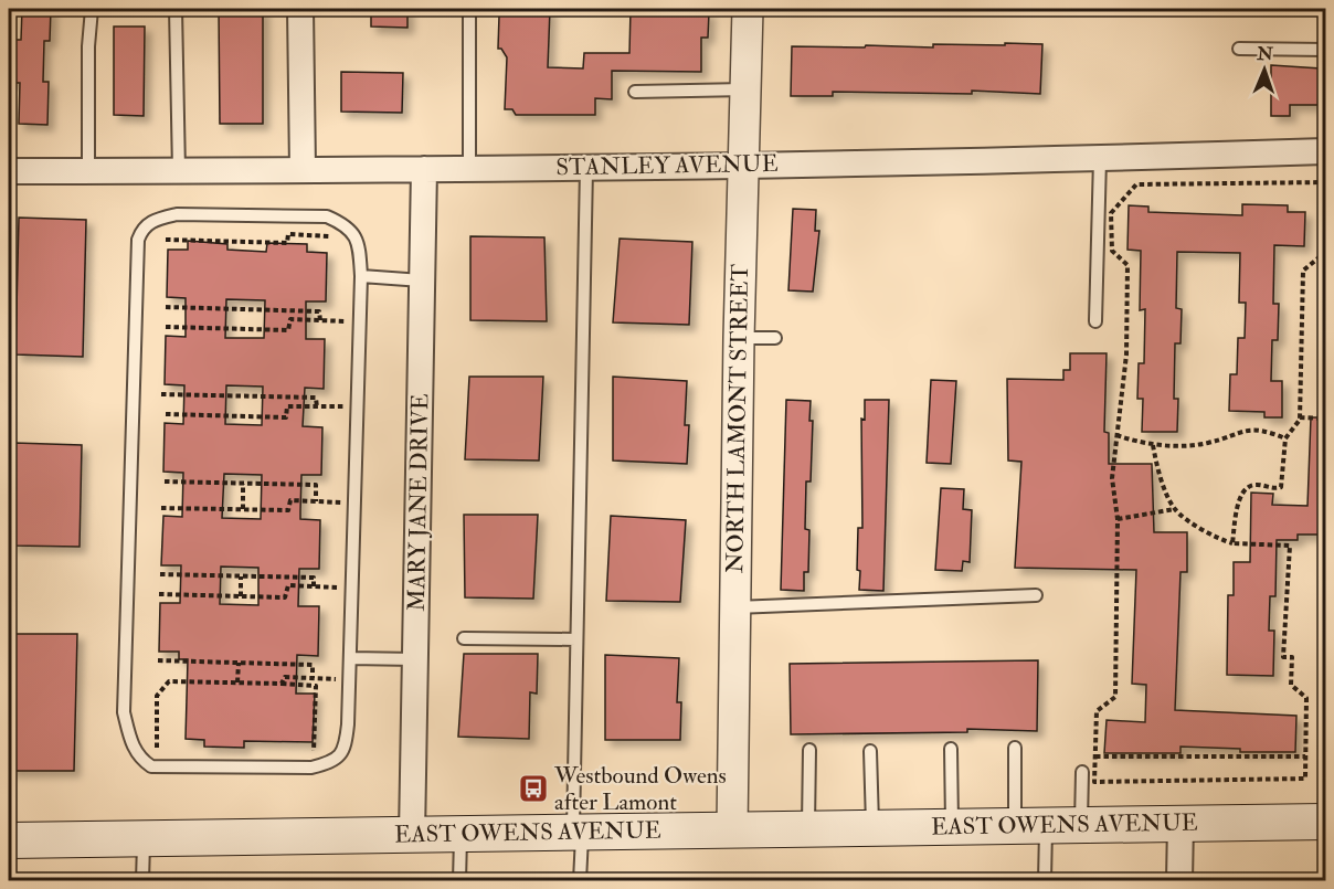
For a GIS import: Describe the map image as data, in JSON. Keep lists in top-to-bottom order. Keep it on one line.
{"streets":{"main road":["EAST OWENS AVENUE"],"street":["STANLEY AVENUE","NORTH LAMONT STREET","MARY JANE DRIVE"]},"crossings":[["STANLEY AVENUE","NORTH LAMONT STREET"],["STANLEY AVENUE","MARY JANE DRIVE"],["NORTH LAMONT STREET","EAST OWENS AVENUE"],["MARY JANE DRIVE","EAST OWENS AVENUE"]],"places":{"bus stop":["Westbound Owens after Lamont"]},"north":"top"}
